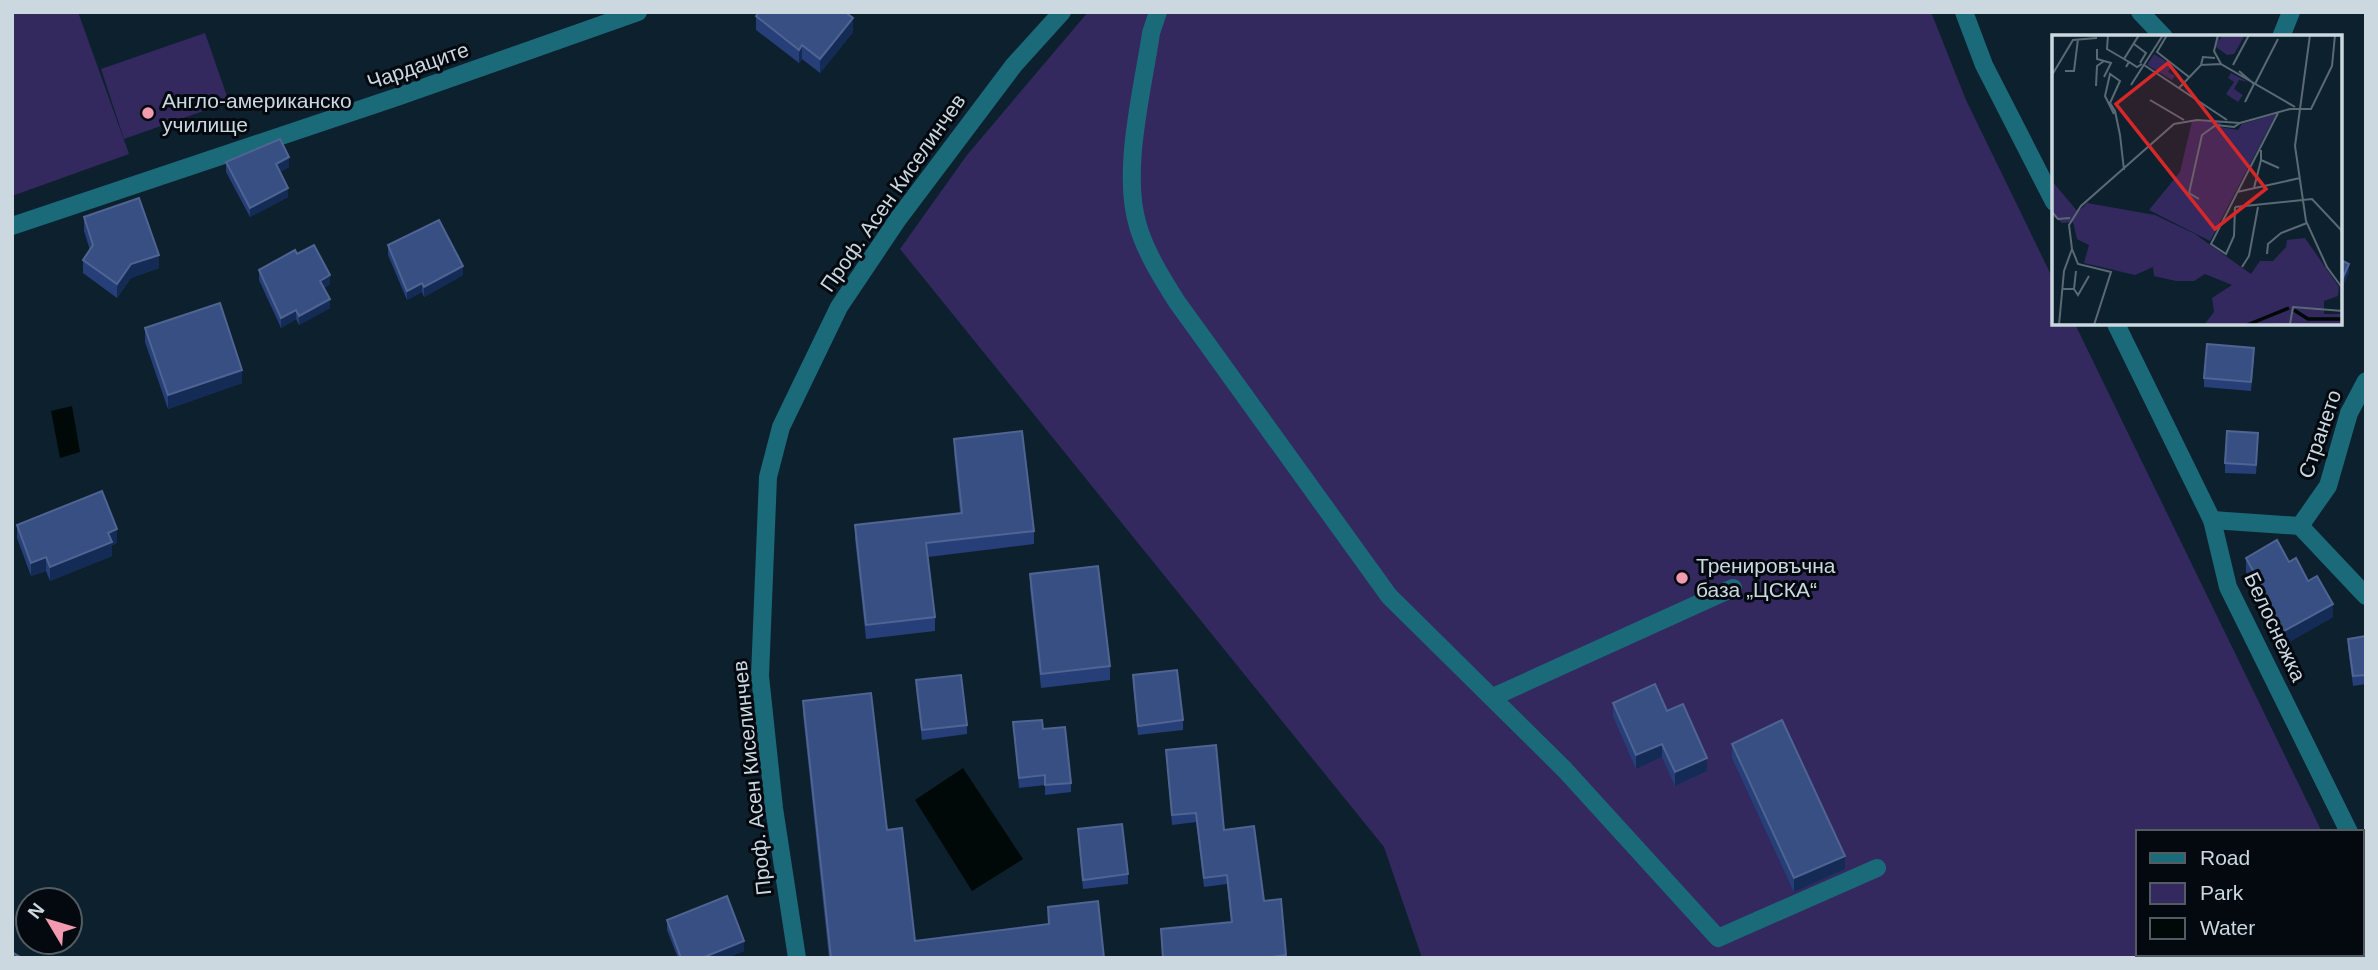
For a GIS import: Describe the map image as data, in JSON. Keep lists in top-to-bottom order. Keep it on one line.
{"streets":{"street":["Чардаците","Проф. Асен Киселинчев","Странето","Белоснежка"]},"places":["Англо-американско училище","Тренировъчна база „ЦСКА“"],"legend":["Road","Park","Water"],"north":"top left"}
